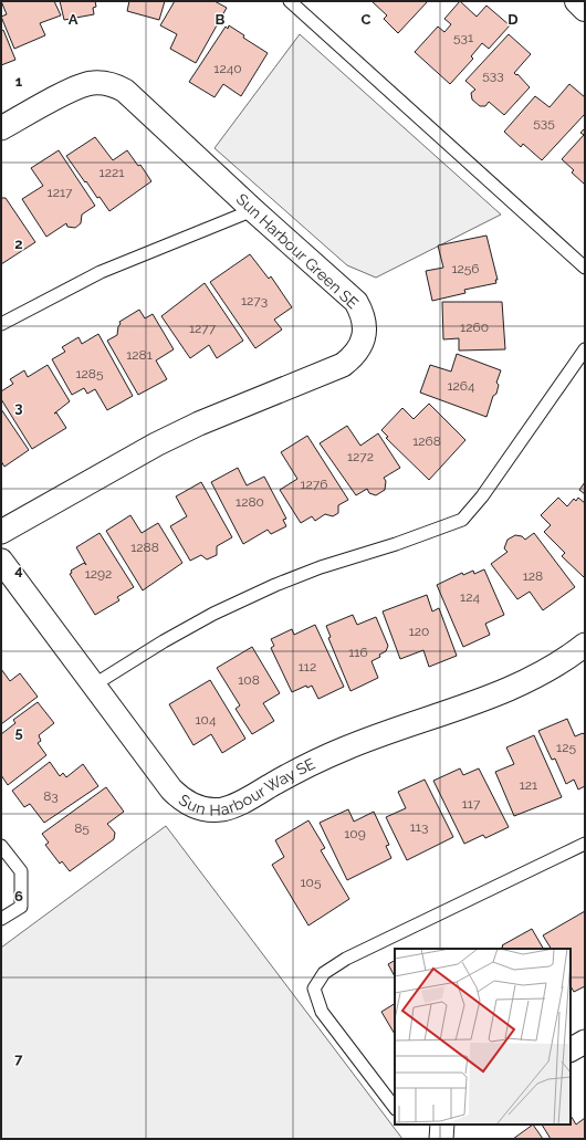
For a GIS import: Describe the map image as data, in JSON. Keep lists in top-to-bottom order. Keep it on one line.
{"streets":{"street":["Sun Harbour Green SE","Sun Harbour Way SE"]},"house_numbers":["531","1240","533","535","1221","1217","1256","1273","1260","1277","1281","1285","1264","1268","1272","1276","1280","1288","1292","128","124","120","116","112","108","104","125","121","83","117","113","85","109","105"],"grid":{"columns":["A","B","C","D"],"rows":["1","2","3","4","5","6","7"]}}
